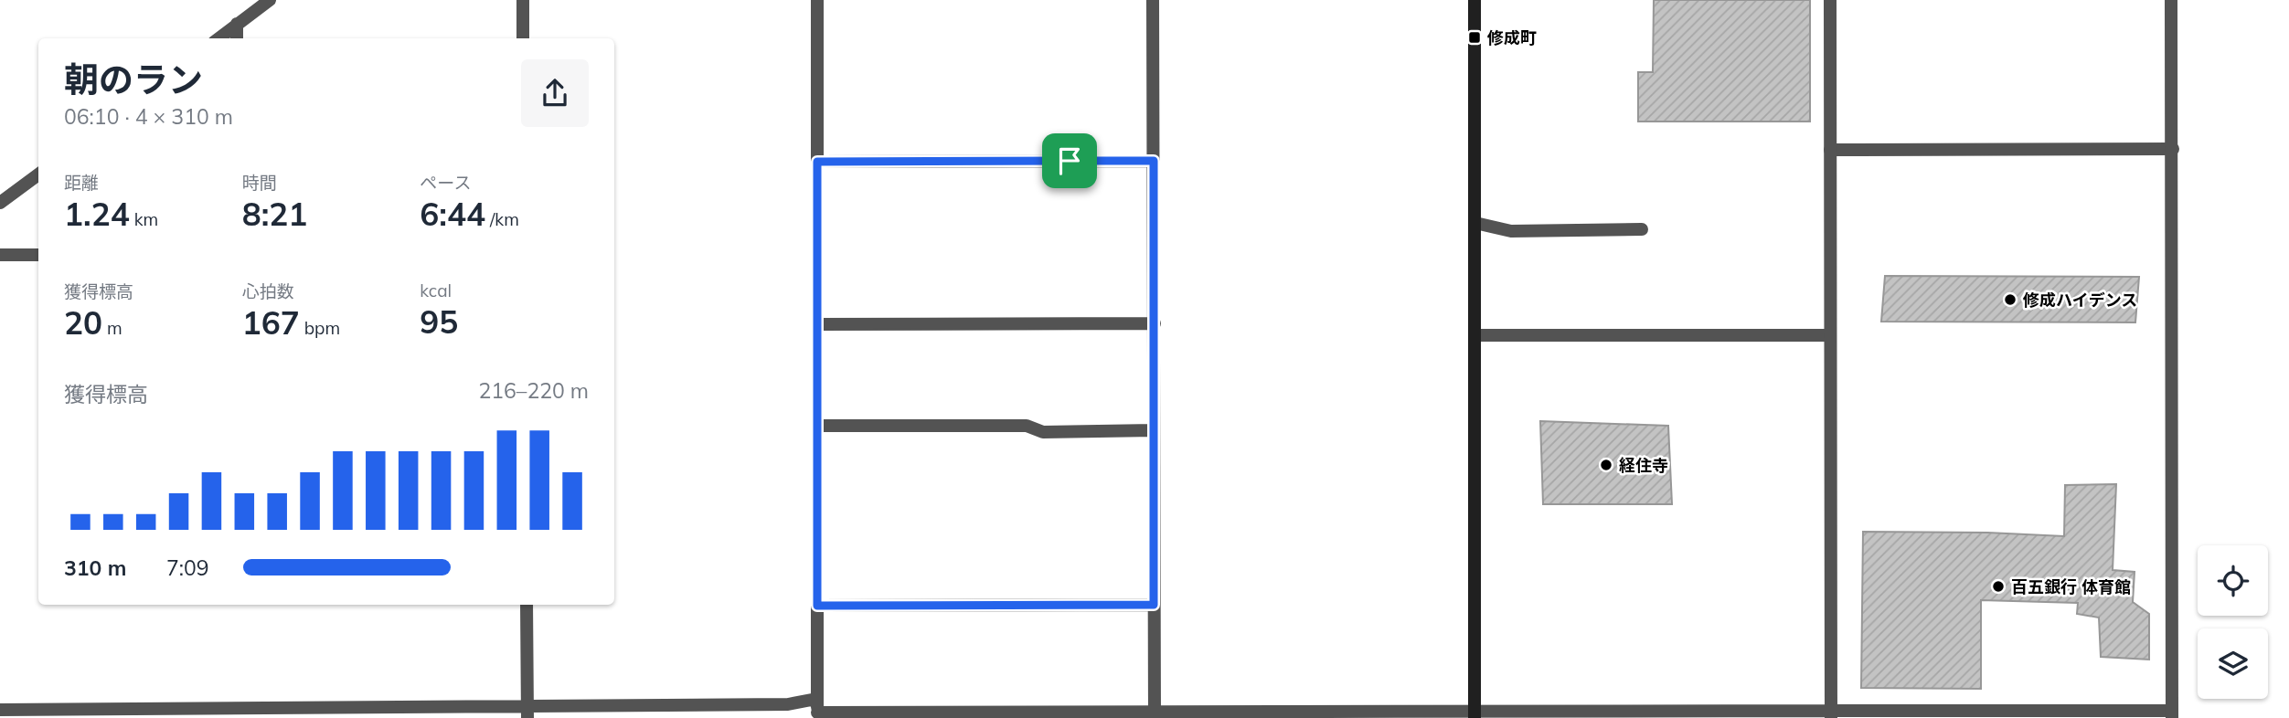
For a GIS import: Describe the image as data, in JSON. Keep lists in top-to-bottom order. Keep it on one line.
{"places":{"transit":["修成町"],"other":["修成ハイデンス","経住寺","百五銀行 体育館"]},"page":{"heading":["朝のラン","06:10 · 4 × 310 m"],"stats":[["距離","1.24 km"],["時間","8:21"],["ペース","6:44 /km"],["獲得標高","20 m"],["心拍数","167 bpm"],["kcal","95"]],"chart":["獲得標高","216–220 m"],"list":[{"name":"310 m","note":"7:09"}]}}
